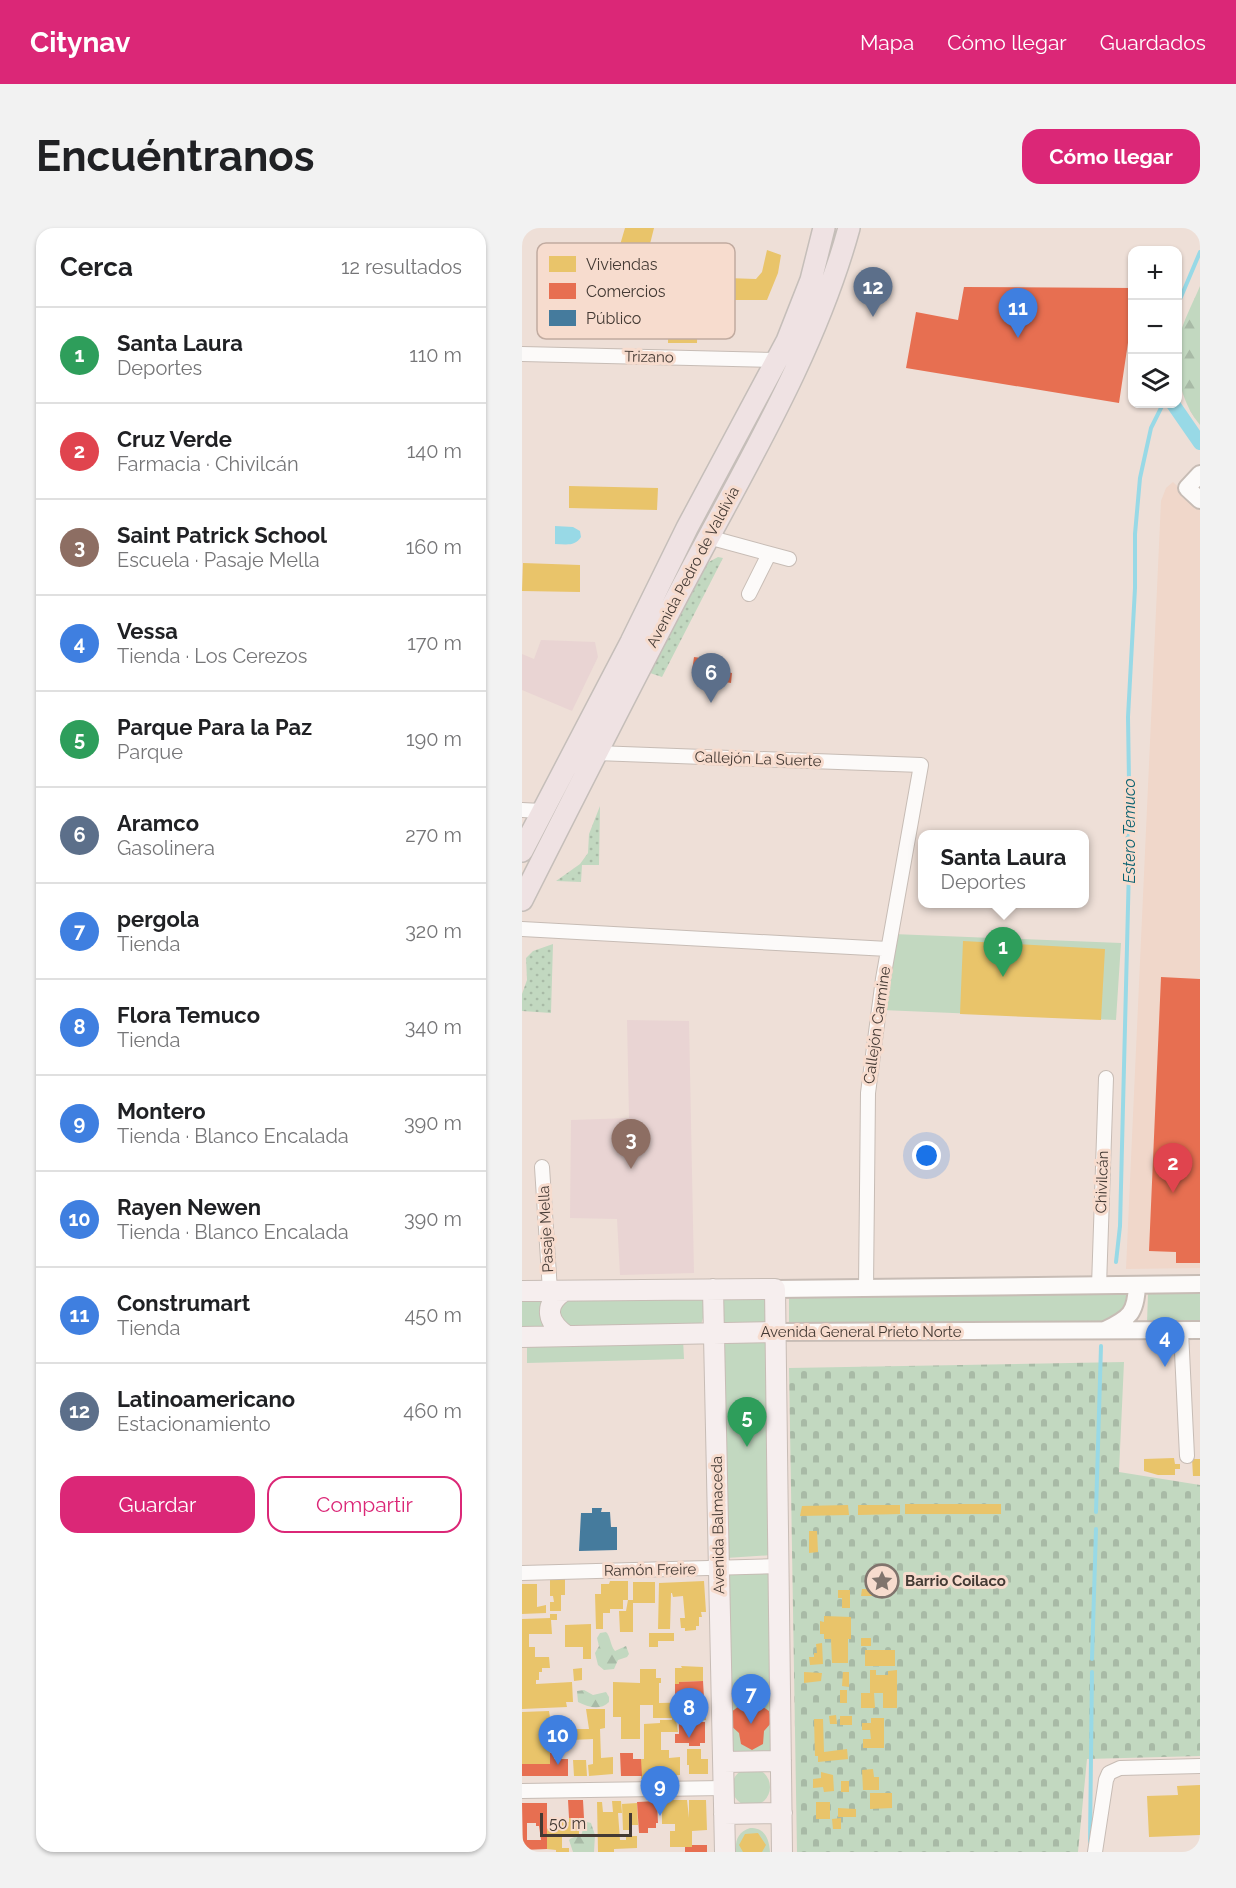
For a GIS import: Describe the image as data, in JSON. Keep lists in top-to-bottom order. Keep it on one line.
{"streets":{"main road":["Avenida Pedro de Valdivia","Avenida General Prieto Norte","Avenida Balmaceda"],"street":["Trizano","Callejón La Suerte","Callejón Carmine","Chivilcán","Pasaje Mella","Ramón Freire"]},"crossings":[["Trizano","Avenida Pedro de Valdivia"],["Avenida Pedro de Valdivia","Callejón La Suerte"],["Callejón La Suerte","Callejón Carmine"],["Avenida General Prieto Norte","Avenida Balmaceda"],["Avenida Balmaceda","Ramón Freire"]],"water":["Estero Temuco"],"places":{"place":["Barrio Coilaco"]},"legend":["Viviendas","Comercios","Público"],"scale_bar":"50 m","page":{"header":"Citynav","nav":["Mapa","Cómo llegar","Guardados"],"buttons":["Cómo llegar",["Guardar","Compartir"]],"title":"Encuéntranos","heading":["Cerca","12 resultados"],"map_buttons":["+","−"],"pins":["12","11","6","1","3","2","4","5","7","8","10","9"],"list":[{"mark":"1","name":"Santa Laura","note":"Deportes","value":"110 m"},{"mark":"2","name":"Cruz Verde","note":"Farmacia · Chivilcán","value":"140 m"},{"mark":"3","name":"Saint Patrick School","note":"Escuela · Pasaje Mella","value":"160 m"},{"mark":"4","name":"Vessa","note":"Tienda · Los Cerezos","value":"170 m"},{"mark":"5","name":"Parque Para la Paz","note":"Parque","value":"190 m"},{"mark":"6","name":"Aramco","note":"Gasolinera","value":"270 m"},{"mark":"7","name":"pergola","note":"Tienda","value":"320 m"},{"mark":"8","name":"Flora Temuco","note":"Tienda","value":"340 m"},{"mark":"9","name":"Montero","note":"Tienda · Blanco Encalada","value":"390 m"},{"mark":"10","name":"Rayen Newen","note":"Tienda · Blanco Encalada","value":"390 m"},{"mark":"11","name":"Construmart","note":"Tienda","value":"450 m"},{"mark":"12","name":"Latinoamericano","note":"Estacionamiento","value":"460 m"}],"popup":["Santa Laura","Deportes"],"scale":"50 m"}}
